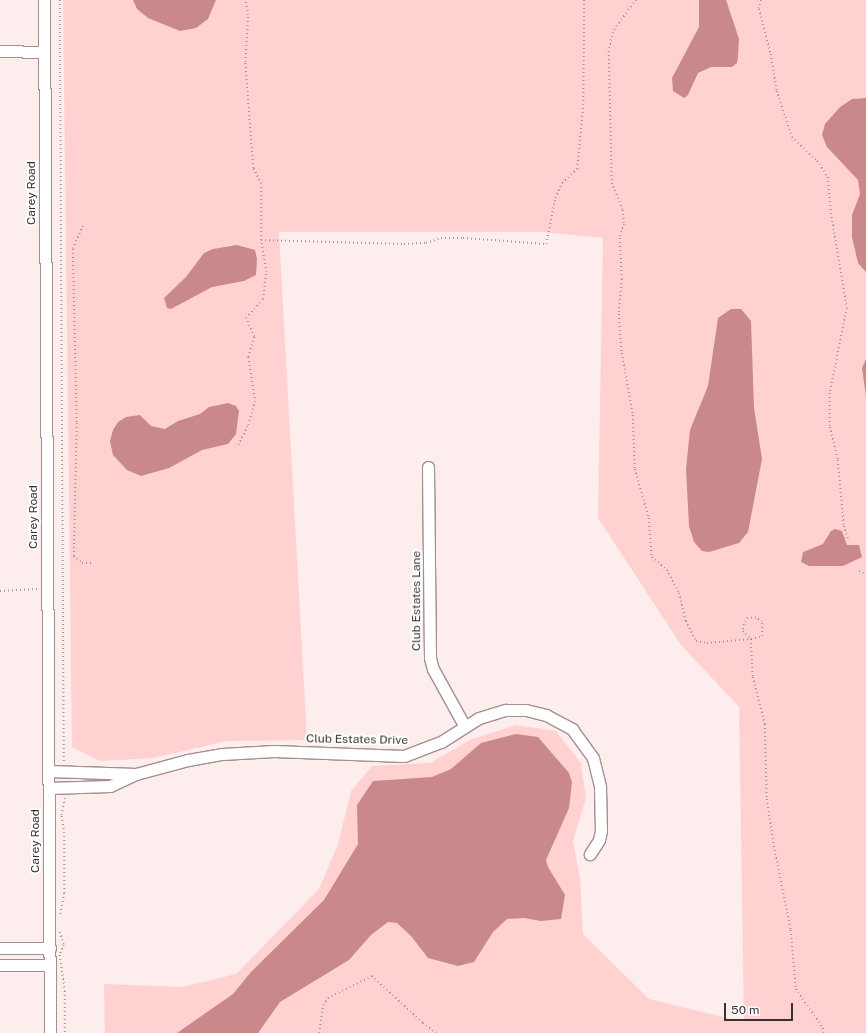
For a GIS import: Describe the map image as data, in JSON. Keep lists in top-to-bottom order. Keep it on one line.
{"streets":{"street":["Carey Road","Club Estates Lane","Club Estates Drive"]},"crossings":[["Carey Road","Club Estates Drive"],["Club Estates Lane","Club Estates Drive"]],"scale_bar":"50 m"}
